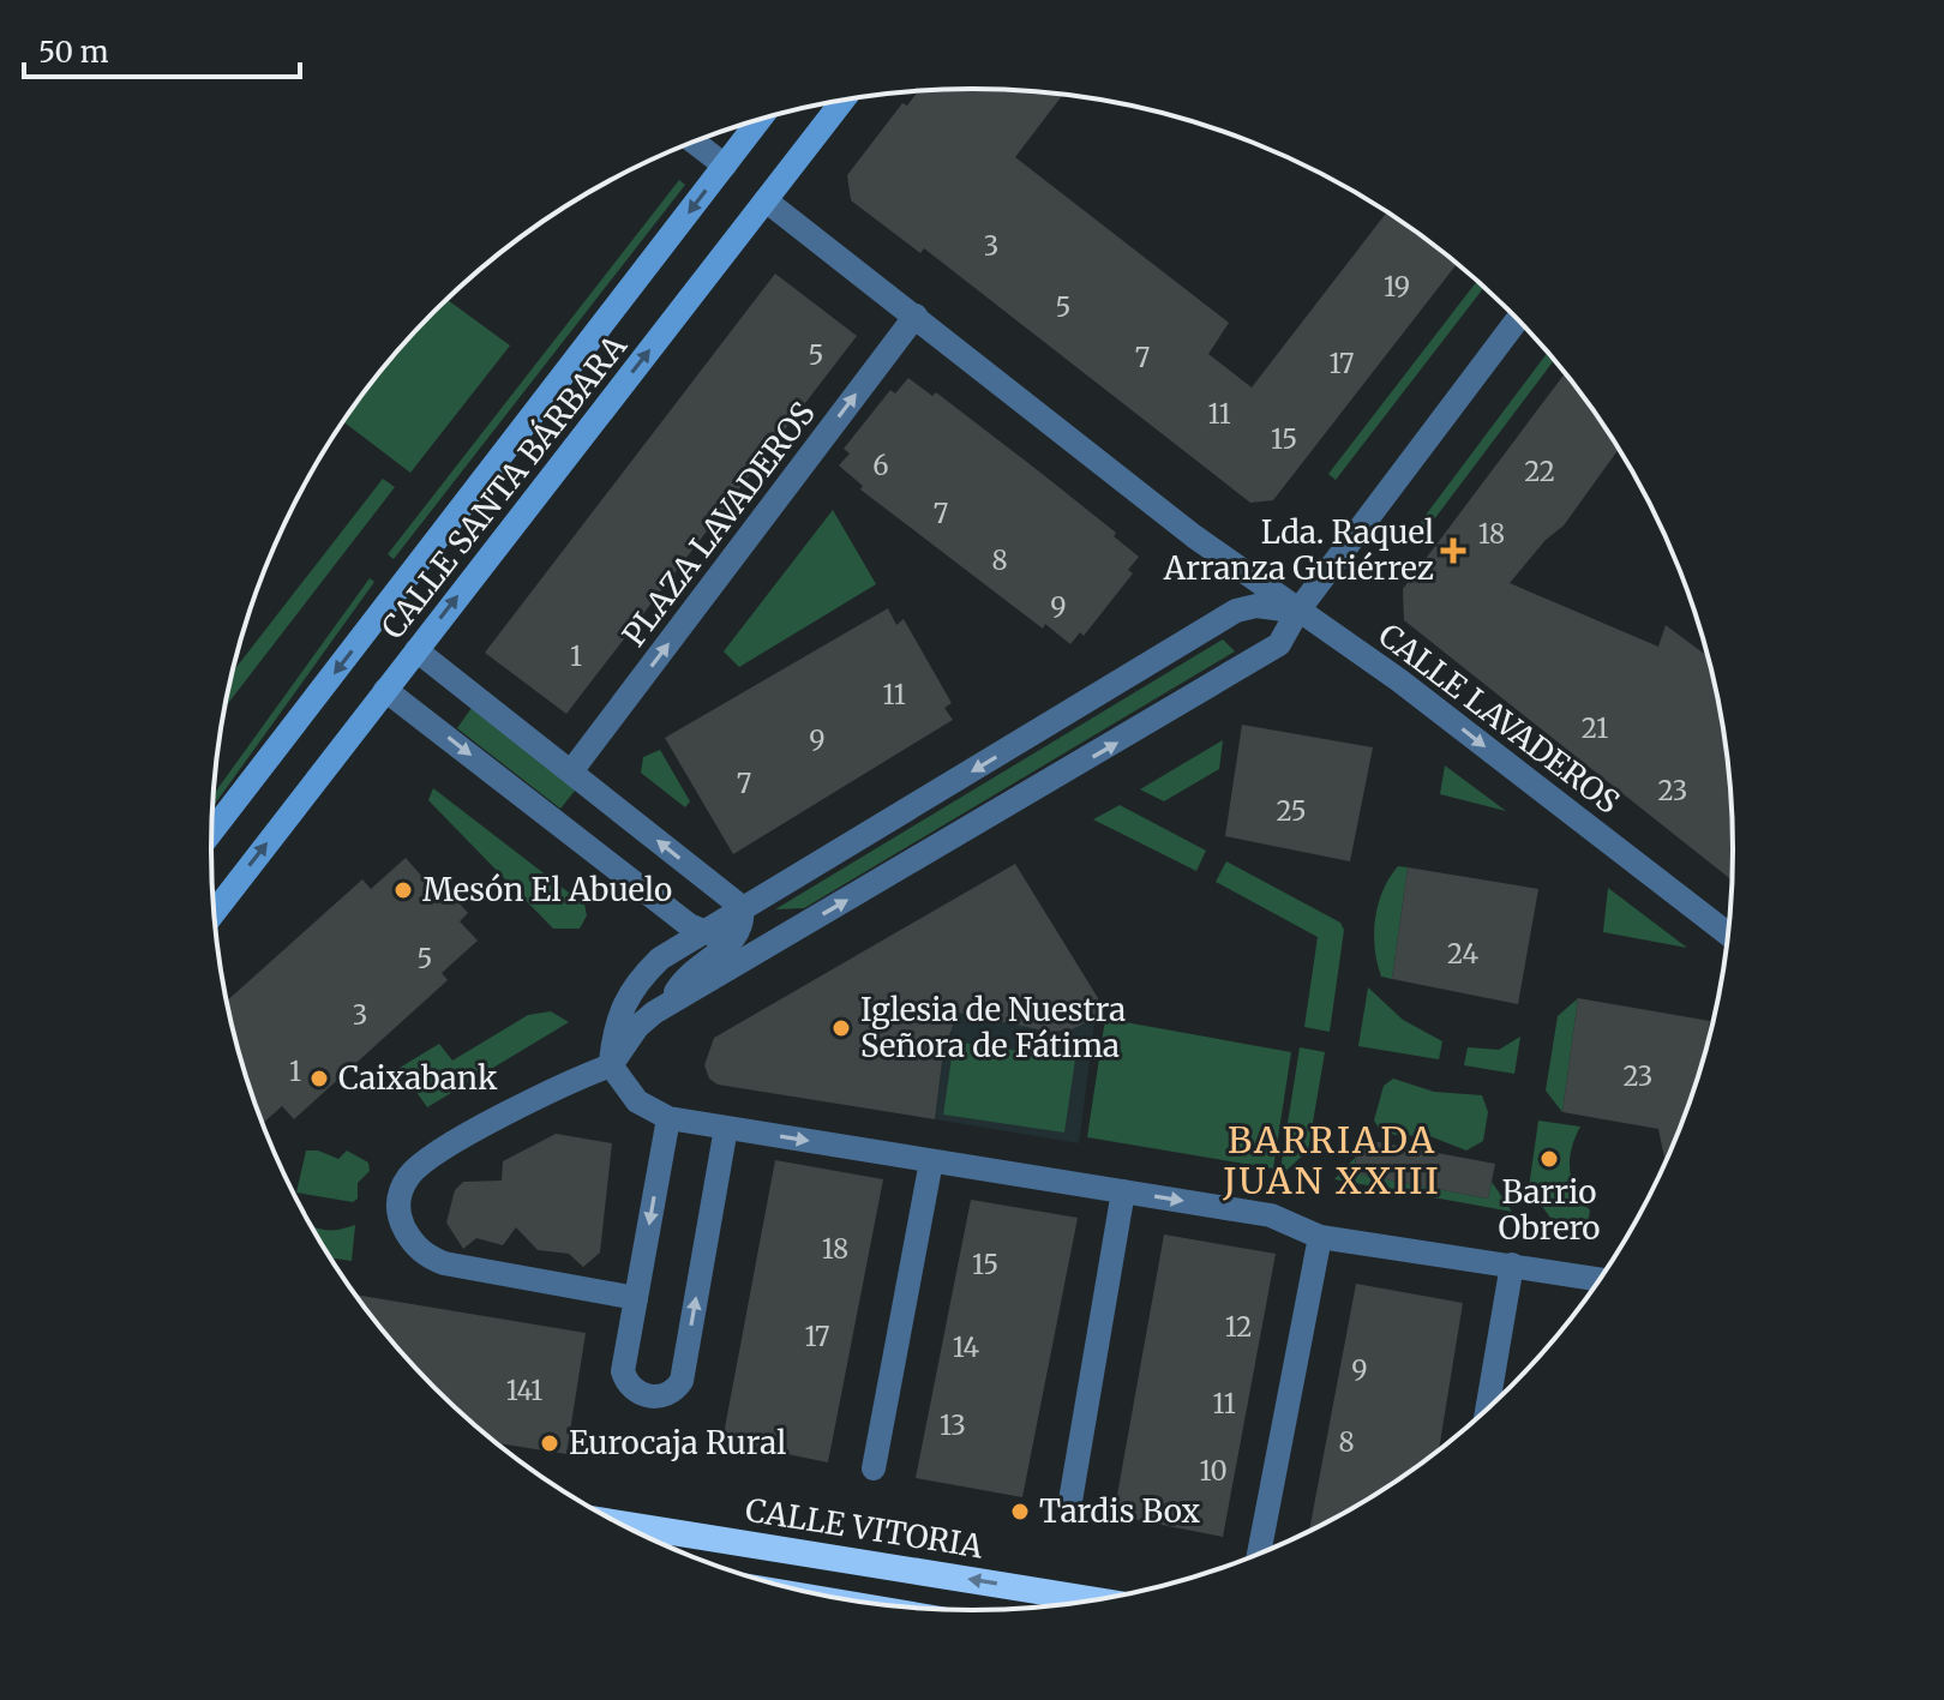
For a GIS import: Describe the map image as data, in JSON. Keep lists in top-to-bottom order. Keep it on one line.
{"streets":{"highway":["CALLE VITORIA"],"main road":["CALLE SANTA BÁRBARA"],"street":["PLAZA LAVADEROS","CALLE LAVADEROS"]},"crossings":[["CALLE SANTA BÁRBARA","CALLE LAVADEROS"],["PLAZA LAVADEROS","CALLE LAVADEROS"]],"one_way":["PLAZA LAVADEROS","CALLE LAVADEROS","CALLE VITORIA"],"districts":["BARRIADA JUAN XXIII"],"places":{"health":["Lda. Raquel Arranza Gutiérrez"],"other":["Mesón El Abuelo","Iglesia de Nuestra Señora de Fátima","Caixabank","Barrio Obrero","Eurocaja Rural","Tardis Box"]},"house_numbers":["3","19","5","5","7","17","11","15","6","22","7","18","8","9","1","11","21","9","7","23","25","24","5","3","1","23","18","15","12","17","14","9","141","11","13","8","10"],"scale_bar":"50 m"}
